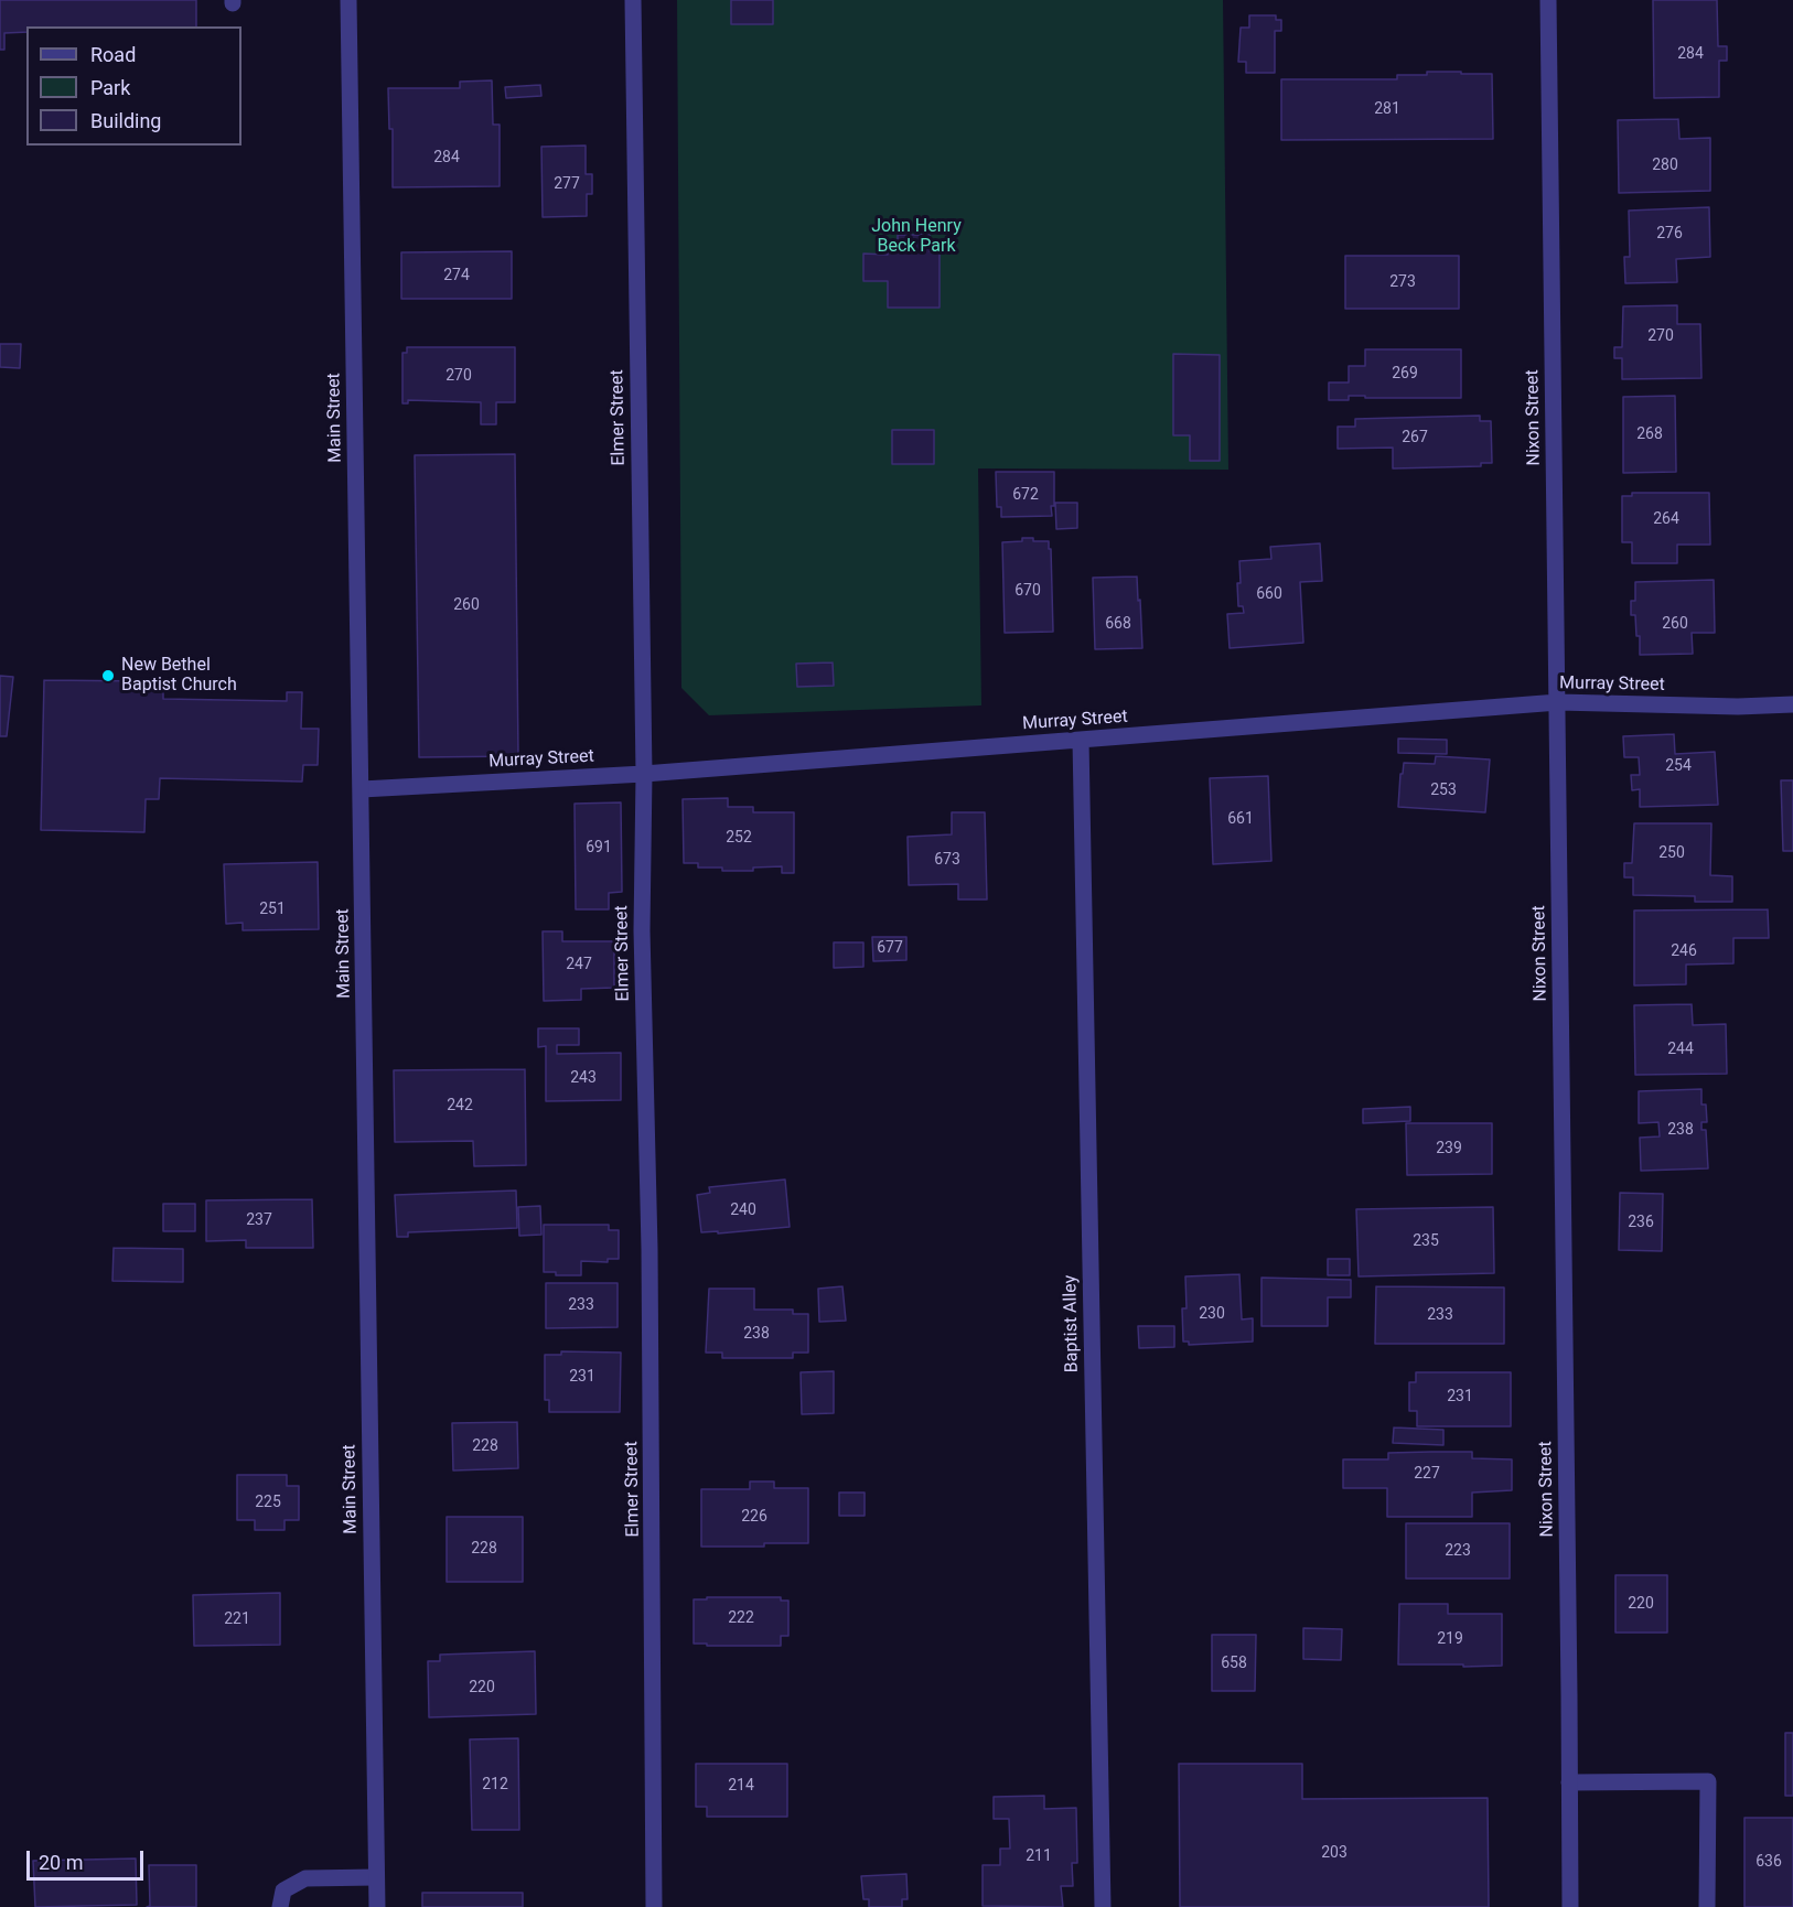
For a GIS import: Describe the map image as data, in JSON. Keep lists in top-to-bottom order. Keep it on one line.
{"streets":{"street":["Main Street","Elmer Street","Nixon Street","Murray Street","Baptist Alley"]},"crossings":[["Main Street","Murray Street"],["Elmer Street","Murray Street"],["Nixon Street","Murray Street"],["Murray Street","Baptist Alley"]],"parks":["John Henry Beck Park"],"places":["New Bethel Baptist Church"],"house_numbers":["284","281","284","280","277","276","274","273","270","269","270","268","267","672","264","670","660","260","668","260","254","253","661","252","691","250","673","251","677","246","247","244","243","242","238","239","240","237","236","235","233","230","233","238","231","231","228","227","225","226","228","223","220","222","221","219","658","220","212","214","203","211","636"],"legend":["Road","Park","Building"],"scale_bar":"20 m"}
